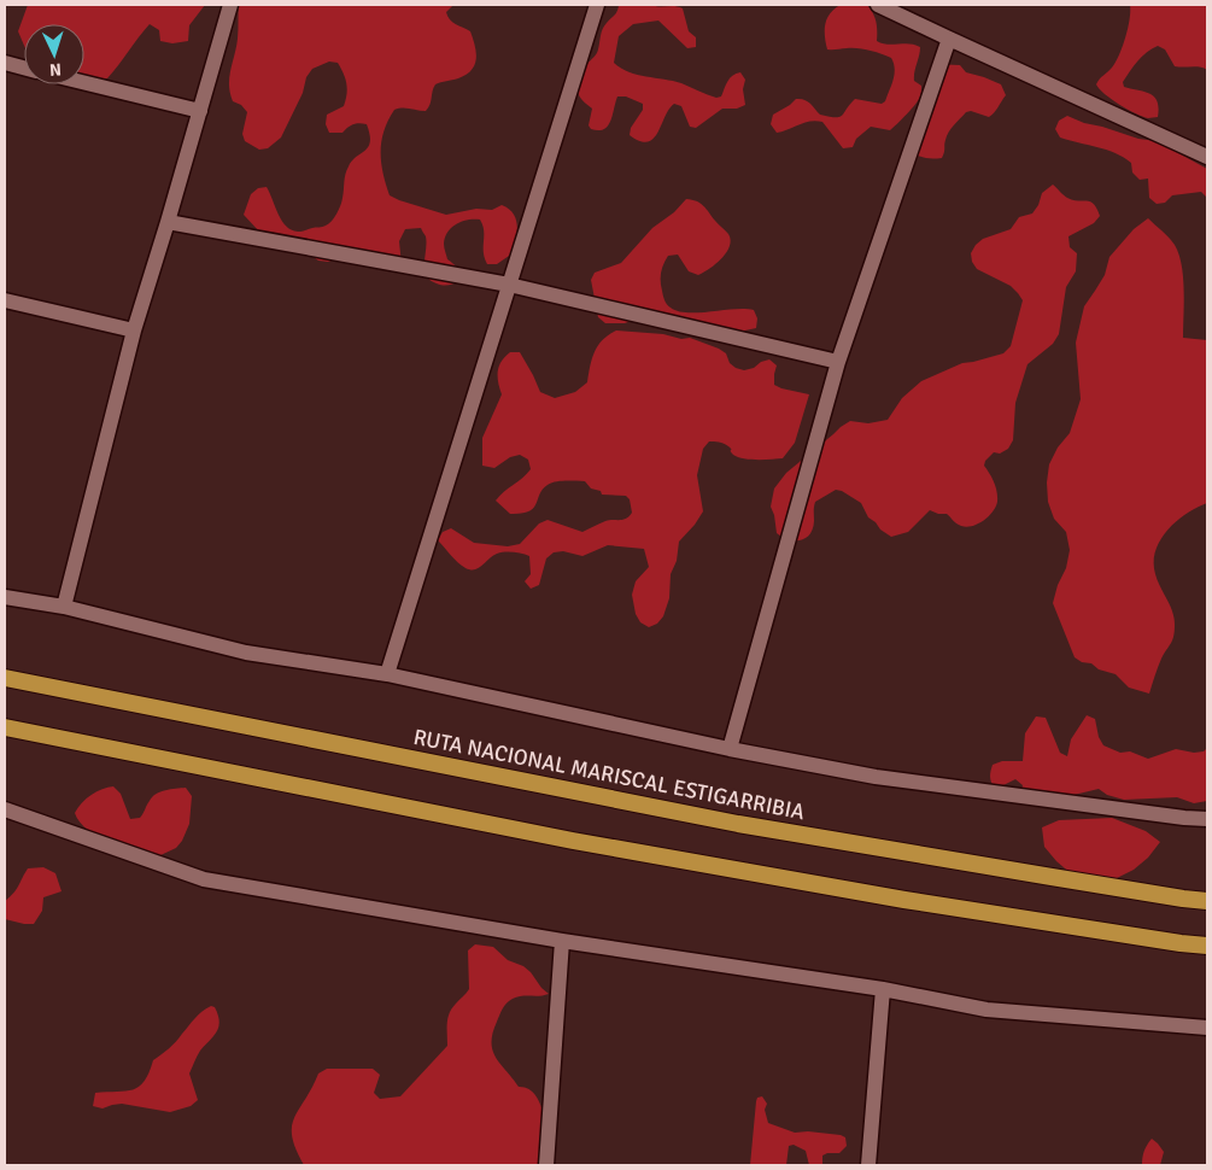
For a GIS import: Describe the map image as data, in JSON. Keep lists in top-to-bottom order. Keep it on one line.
{"streets":{"highway":["RUTA NACIONAL MARISCAL ESTIGARRIBIA"]},"north":"bottom"}
